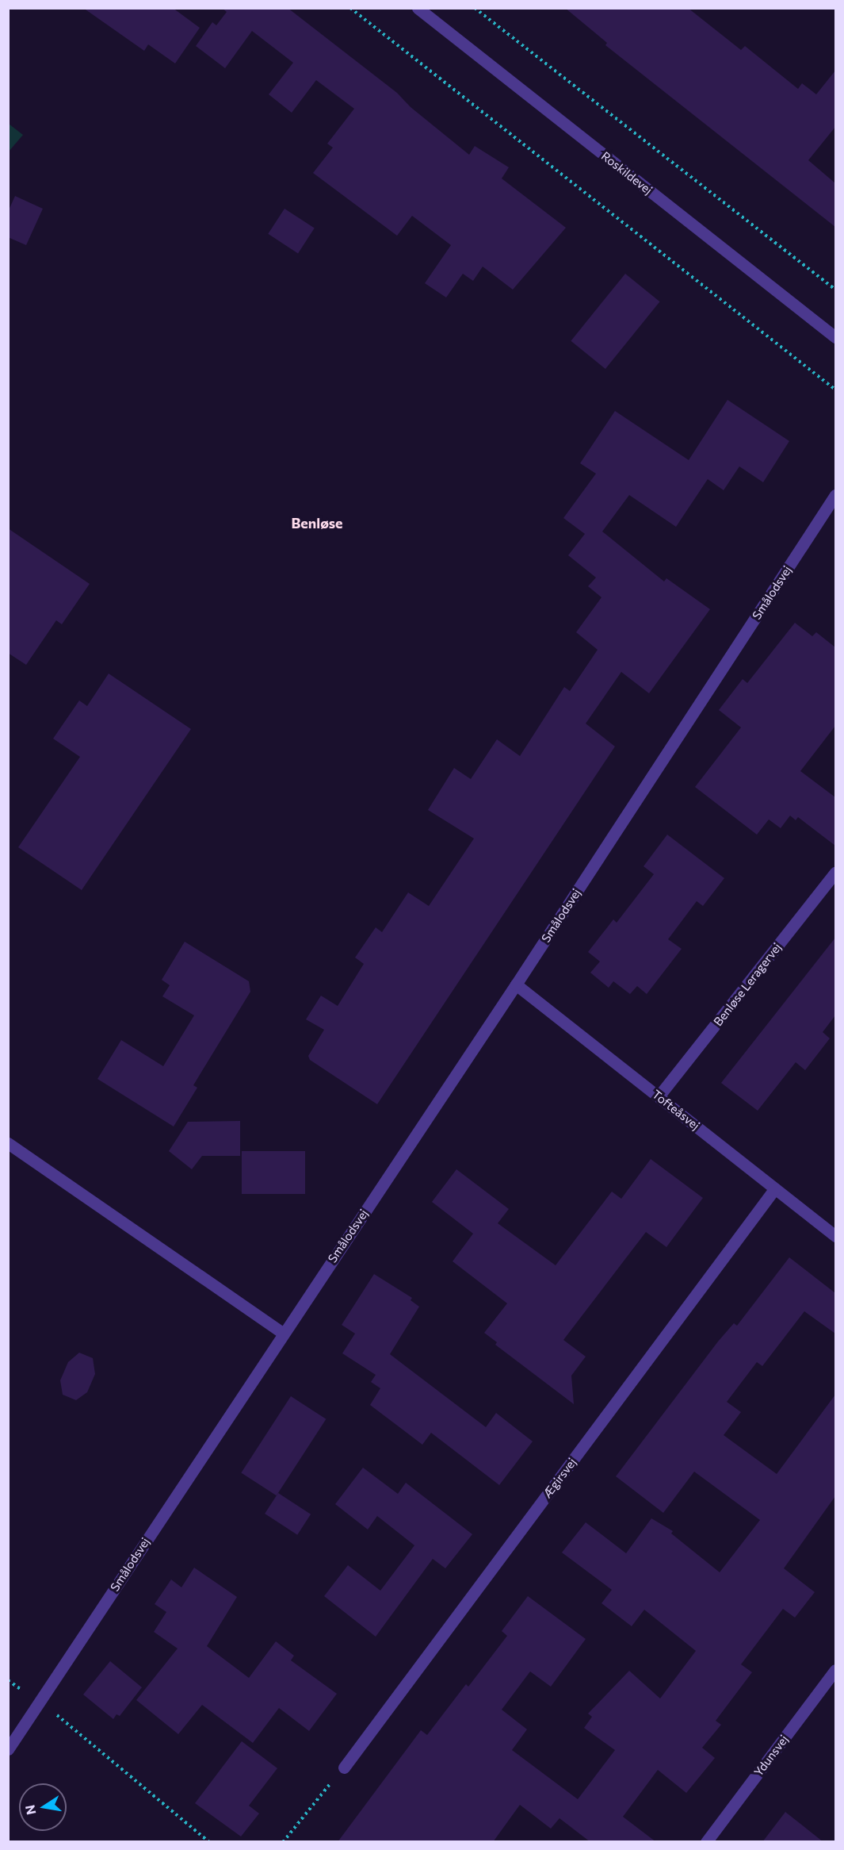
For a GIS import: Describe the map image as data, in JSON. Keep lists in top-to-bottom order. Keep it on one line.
{"streets":{"street":["Roskildevej","Smålodsvej","Benløse Leragervej","Tofteåsvej","Ægirsvej","Ydunsvej"]},"crossings":[["Smålodsvej","Tofteåsvej"],["Benløse Leragervej","Tofteåsvej"],["Tofteåsvej","Ægirsvej"]],"districts":["Benløse"],"north":"left"}
